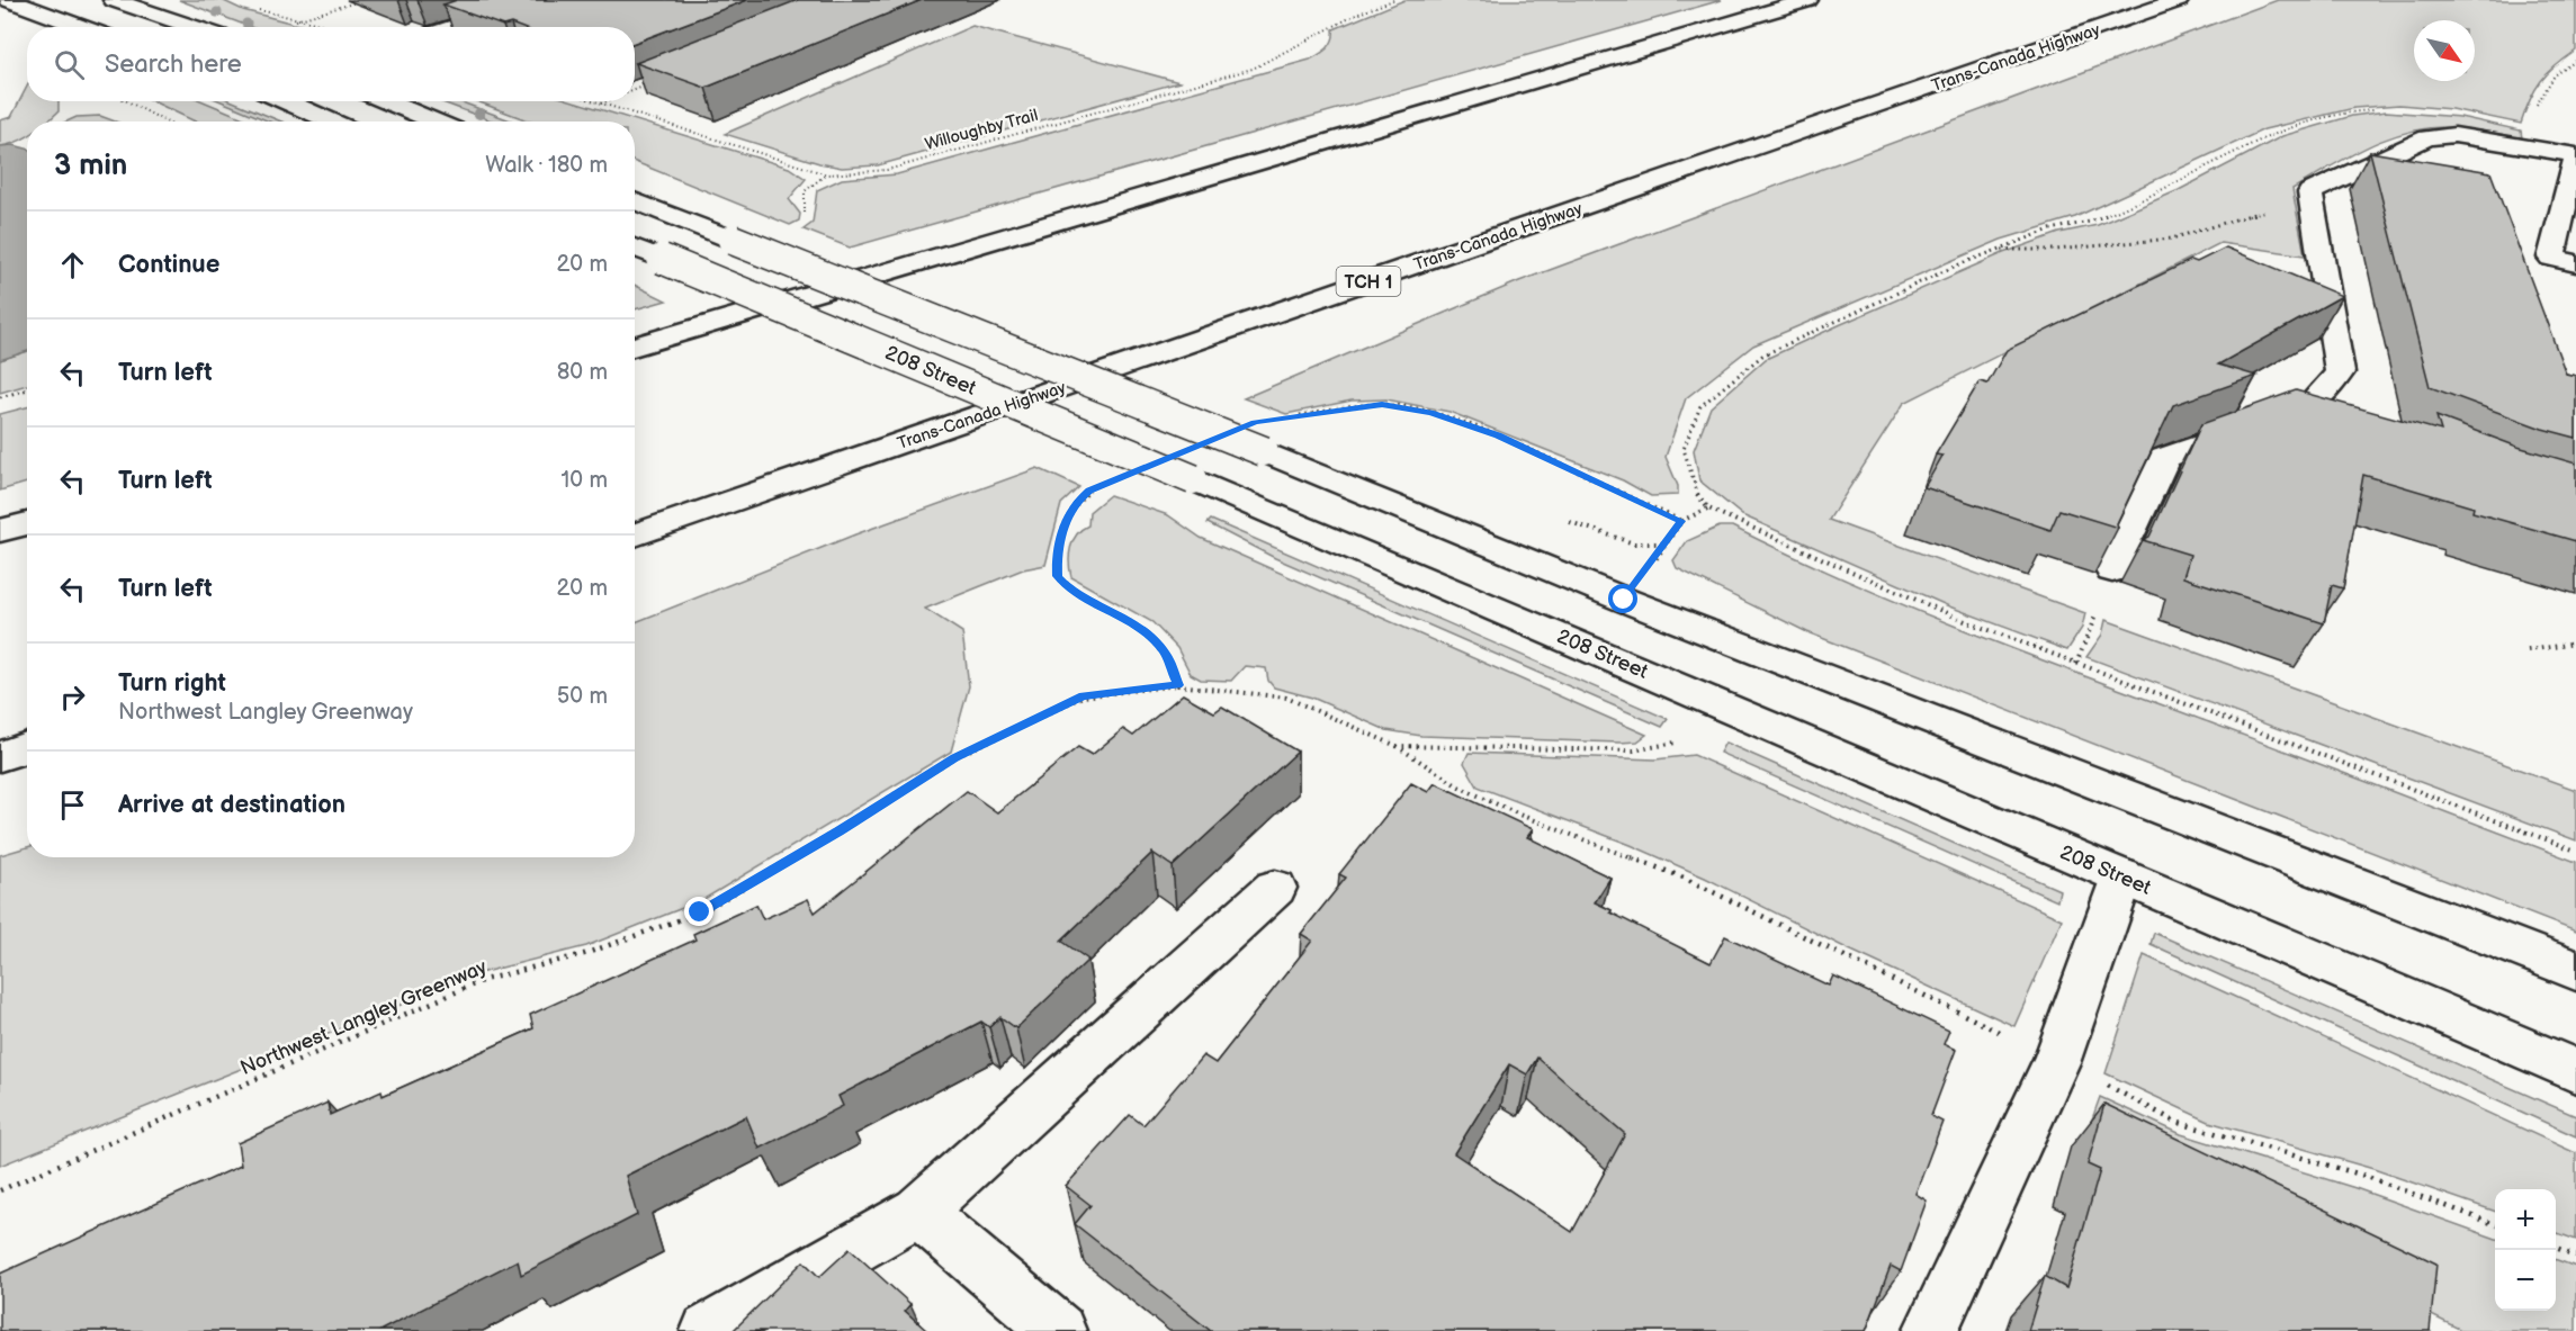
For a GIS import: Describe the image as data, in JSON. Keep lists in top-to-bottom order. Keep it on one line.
{"streets":{"main road":["Trans-Canada Highway","TCH 1","208 Street"],"path":["Willoughby Trail","Northwest Langley Greenway"]},"north":"bottom right","page":{"search":"Search here","heading":["3 min","Walk · 180 m"],"list":[["Continue","20 m"],["Turn left","80 m"],["Turn left","10 m"],["Turn left","20 m"],["Turn right","Northwest Langley Greenway","50 m"],"Arrive at destination"],"map_buttons":["+","−"]}}
